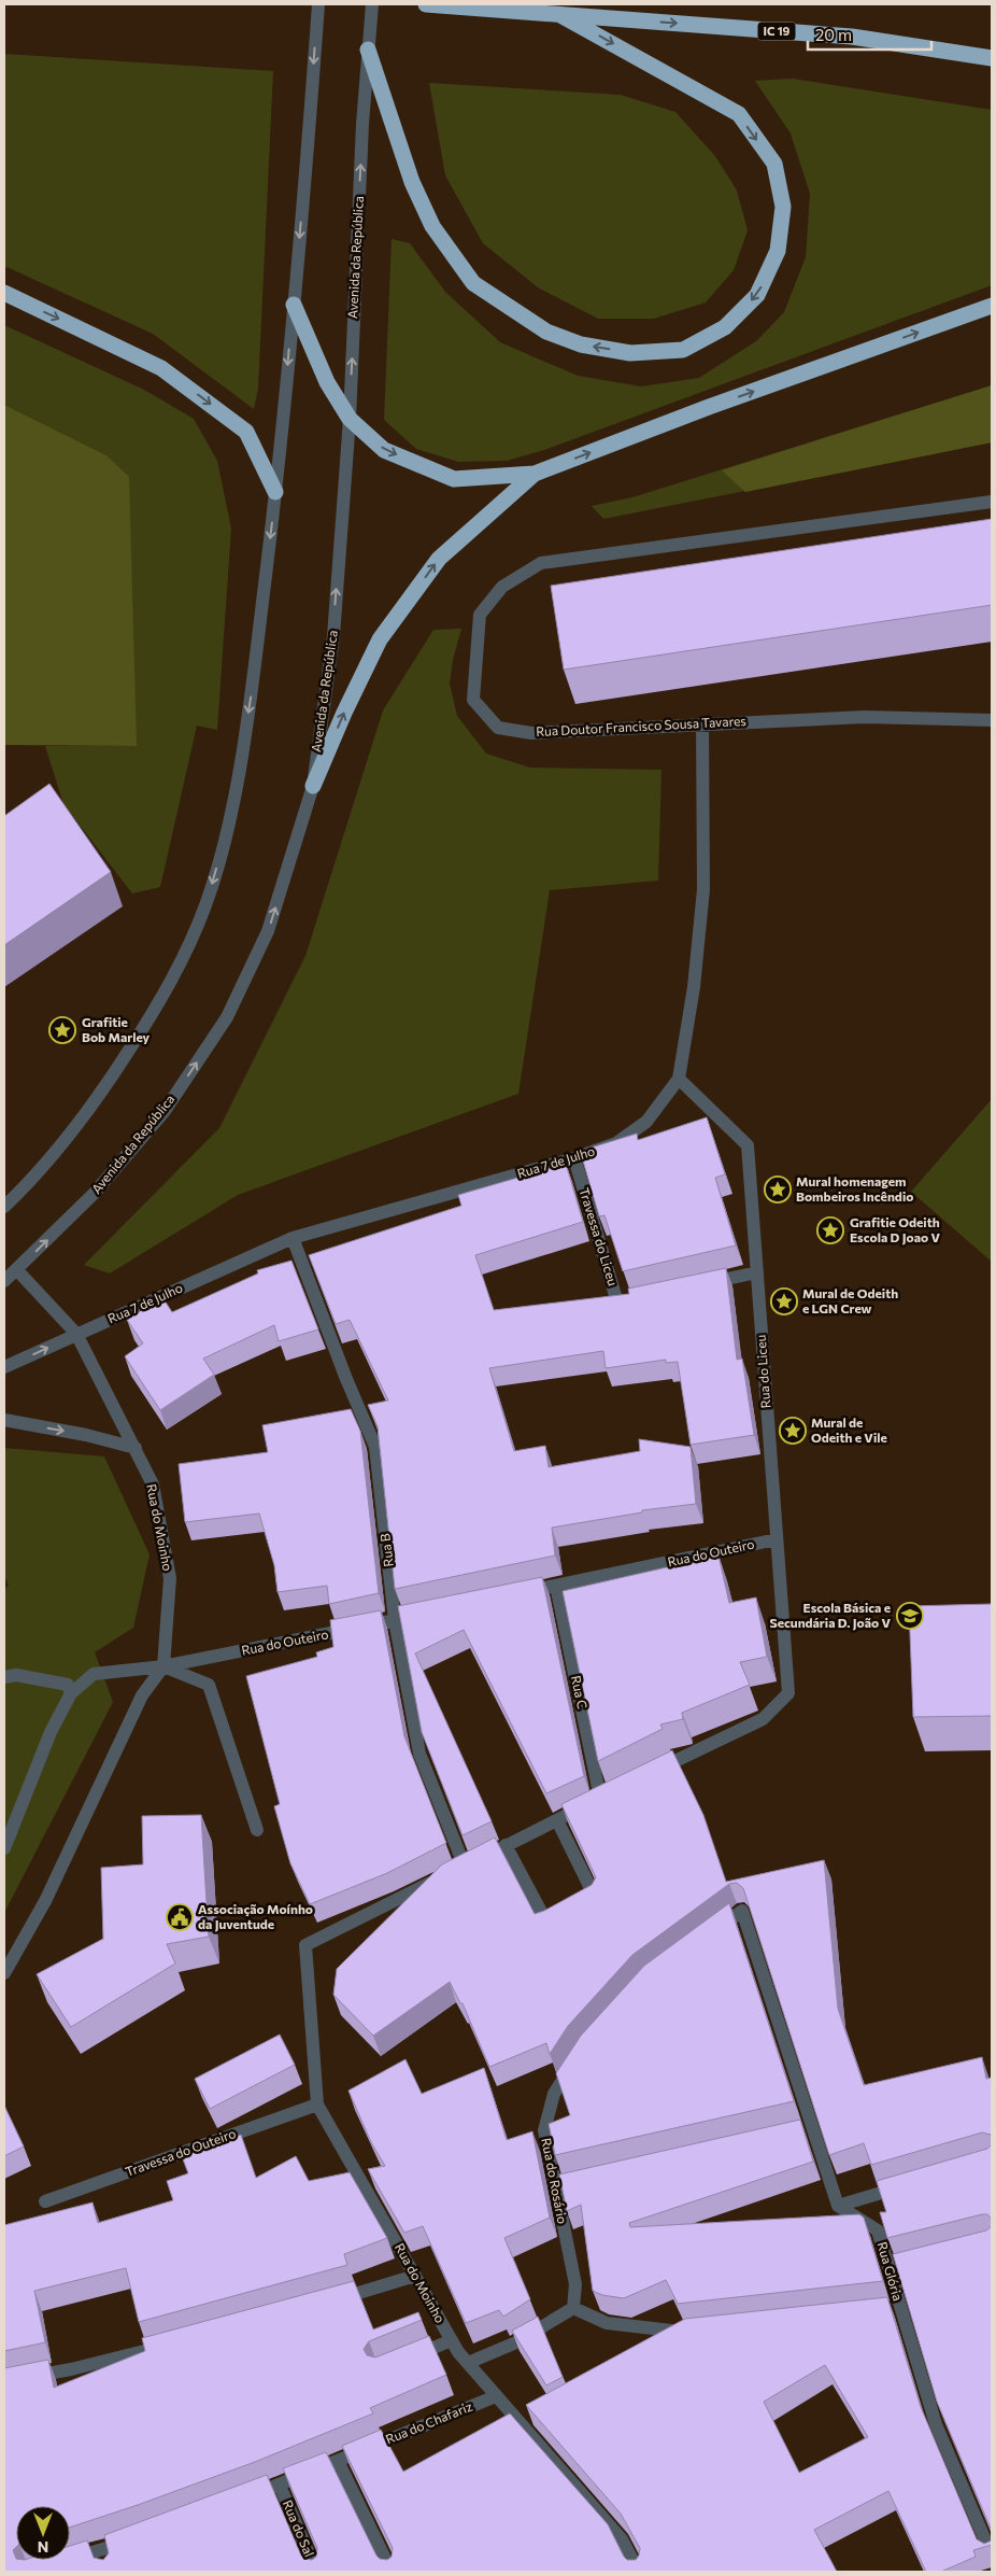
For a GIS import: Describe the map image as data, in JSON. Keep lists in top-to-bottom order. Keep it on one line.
{"streets":{"highway":["IC 19"],"street":["Avenida da República","Rua Doutor Francisco Sousa Tavares","Rua 7 de Julho","Travessa do Liceu","Rua do Liceu","Rua do Moinho","Rua B","Rua do Outeiro","Rua C","Travessa do Outeiro","Rua do Rosário","Rua Glória","Rua do Chafariz","Rua do Sal"]},"crossings":[["Rua Doutor Francisco Sousa Tavares","Rua 7 de Julho"],["Rua 7 de Julho","Travessa do Liceu"],["Rua 7 de Julho","Rua do Liceu"],["Rua 7 de Julho","Rua do Moinho"],["Rua 7 de Julho","Rua B"],["Rua do Liceu","Rua do Outeiro"],["Rua do Moinho","Rua B"],["Rua do Moinho","Rua do Outeiro"],["Rua do Moinho","Travessa do Outeiro"],["Rua do Moinho","Rua do Chafariz"],["Rua B","Rua do Outeiro"],["Rua do Outeiro","Rua C"],["Rua do Chafariz","Rua do Sal"]],"places":{"place":["Grafitie Bob Marley","Mural homenagem Bombeiros Incêndio","Grafitie Odeith Escola D Joao V","Mural de Odeith e LGN Crew","Mural de Odeith e Vile"],"school or university":["Escola Básica e Secundária D. João V"],"public building":["Associação Moínho da Juventude"]},"scale_bar":"20 m","north":"bottom"}
